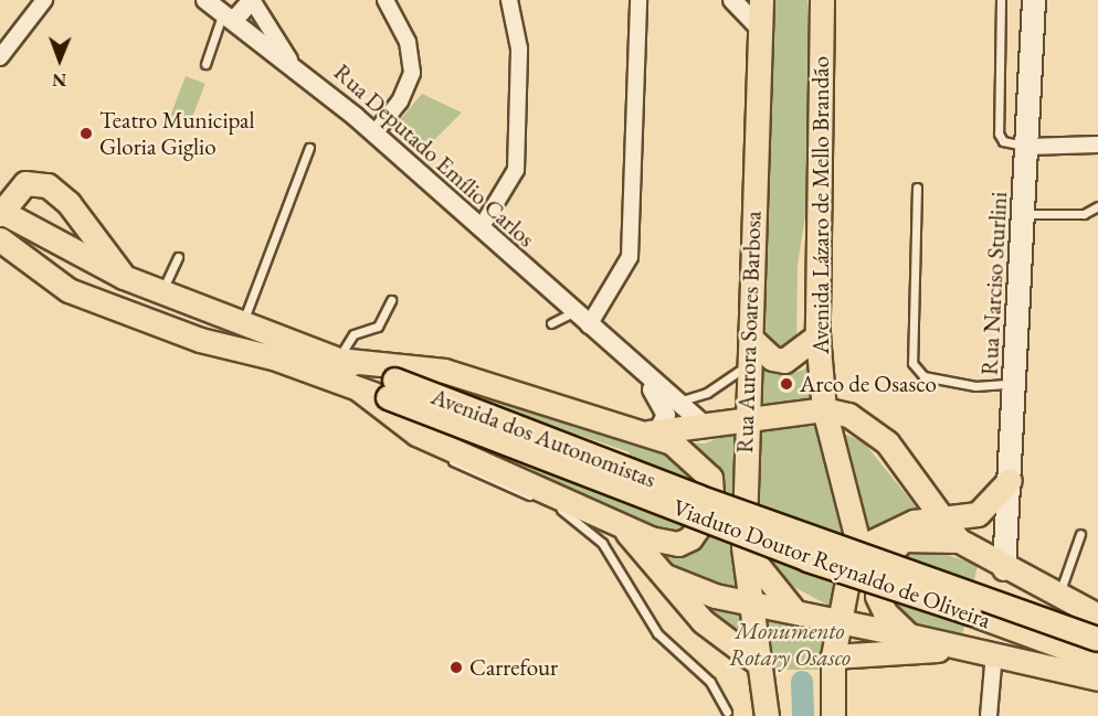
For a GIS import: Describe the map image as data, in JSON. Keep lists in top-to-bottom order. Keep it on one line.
{"streets":{"main road":["Avenida Lázaro de Mello Brandão","Rua Narciso Sturlini","Rua Aurora Soares Barbosa","Viaduto Doutor Reynaldo de Oliveira"],"street":["Rua Deputado Emílio Carlos"]},"parks":["Monumento Rotary Osasco"],"places":["Teatro Municipal Gloria Giglio","Arco de Osasco","Carrefour"],"north":"bottom"}
